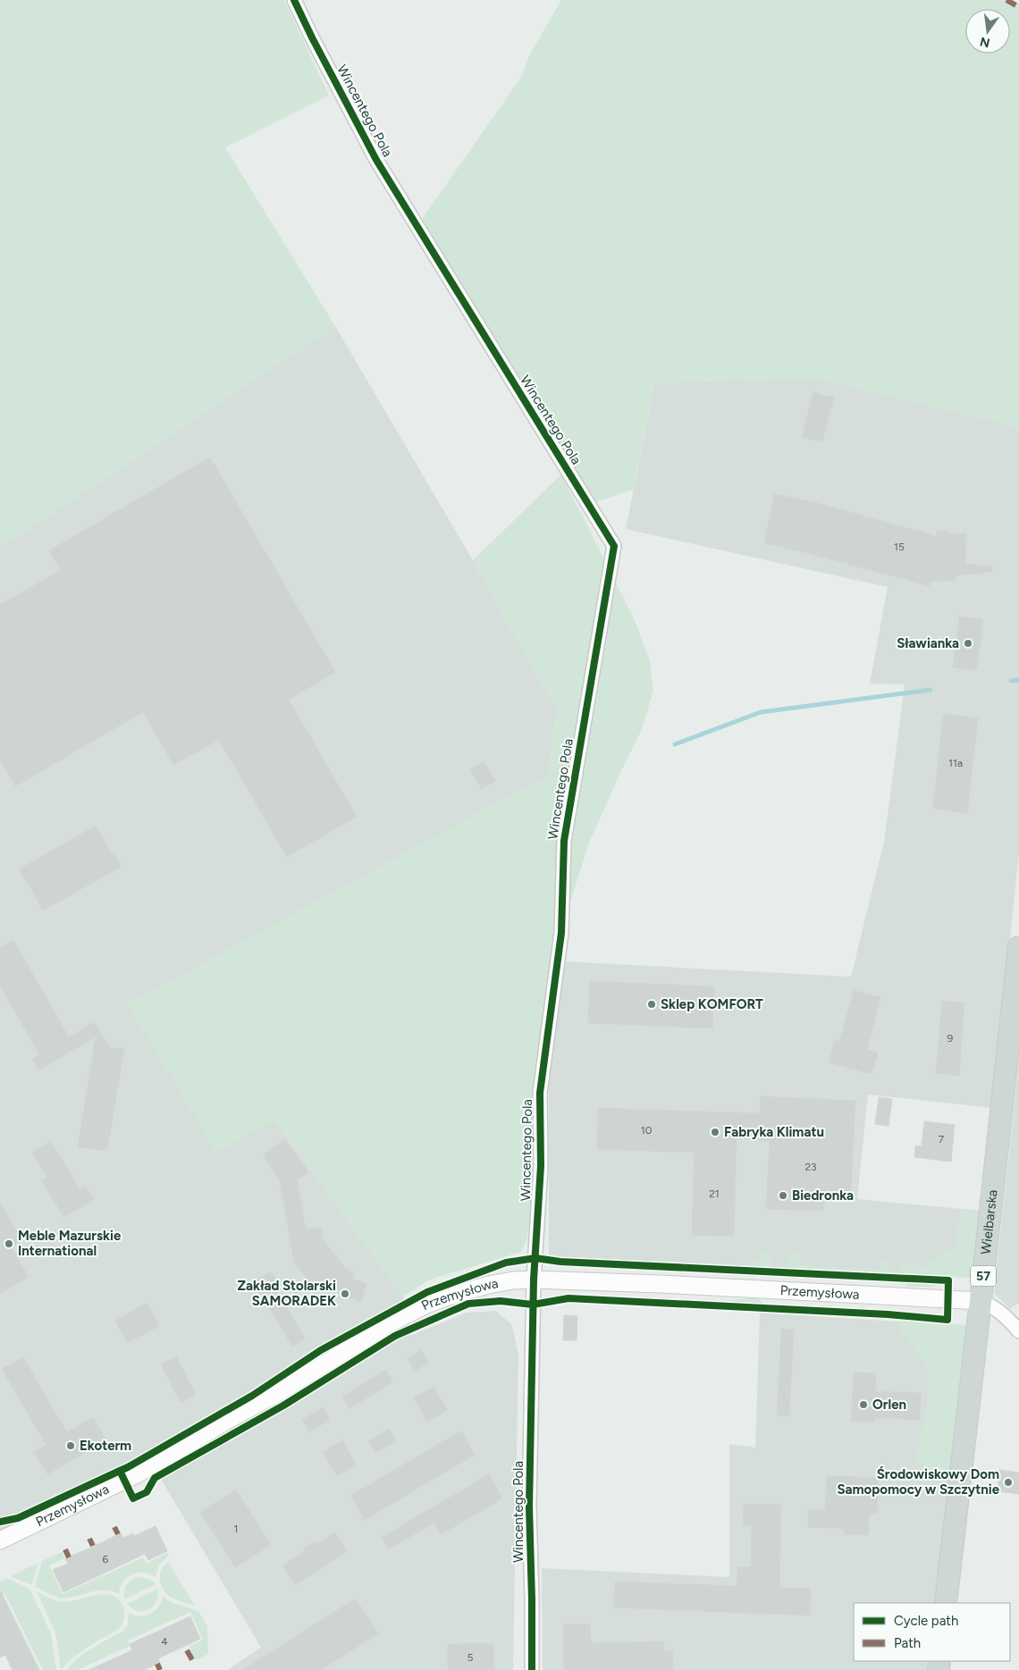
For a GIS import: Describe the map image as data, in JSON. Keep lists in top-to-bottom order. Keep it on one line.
{"streets":{"main road":["Wielbarska","57"],"street":["Wincentego Pola","Przemysłowa"]},"crossings":[["Wincentego Pola","Przemysłowa"],["Wielbarska","Przemysłowa"]],"places":["Sławianka","Sklep KOMFORT","Fabryka Klimatu","Biedronka","Meble Mazurskie International","Zakład Stolarski SAMORADEK","Orlen","Ekoterm","Środowiskowy Dom Samopomocy w Szczytnie"],"house_numbers":["15","11a","9","10","7","23","21","1","6","4","5"],"legend":["Cycle path","Path"],"north":"bottom"}
